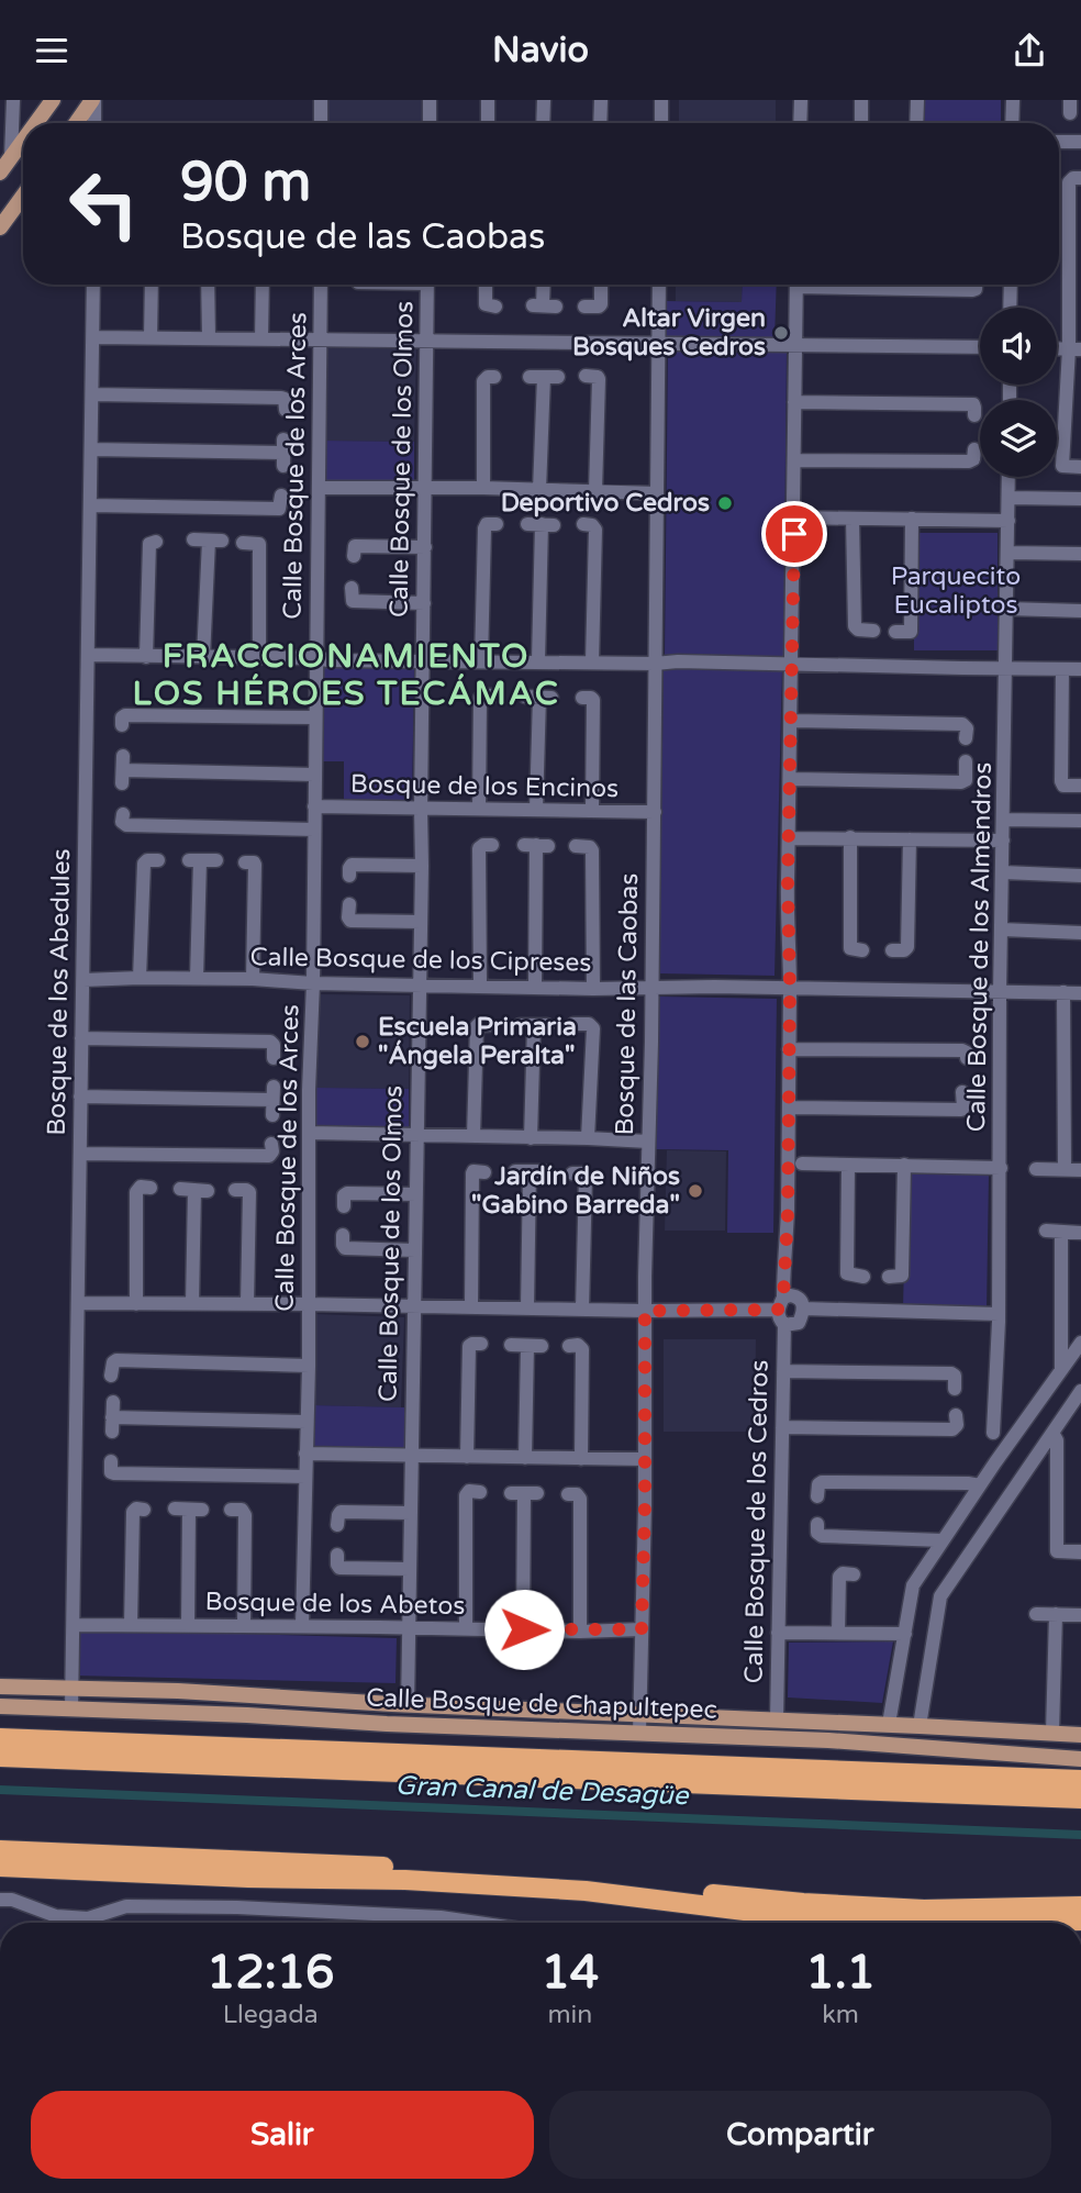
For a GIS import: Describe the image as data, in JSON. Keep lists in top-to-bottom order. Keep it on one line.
{"streets":{"main road":["Calle Bosque de Chapultepec"],"street":["Calle Bosque de los Olmos","Calle Bosque de los Arces","Bosque de los Encinos","Calle Bosque de los Almendros","Calle Bosque de los Cipreses","Bosque de los Abedules","Bosque de las Caobas","Calle Bosque de los Cedros","Bosque de los Abetos"]},"crossings":[["Calle Bosque de los Olmos","Bosque de los Encinos"],["Calle Bosque de los Olmos","Calle Bosque de los Cipreses"],["Calle Bosque de los Olmos","Bosque de los Abetos"],["Calle Bosque de los Olmos","Calle Bosque de Chapultepec"],["Calle Bosque de los Arces","Bosque de los Encinos"],["Calle Bosque de los Arces","Calle Bosque de los Cipreses"],["Calle Bosque de los Arces","Bosque de los Abetos"],["Bosque de los Encinos","Bosque de las Caobas"],["Calle Bosque de los Almendros","Calle Bosque de los Cipreses"],["Calle Bosque de los Cipreses","Bosque de los Abedules"],["Calle Bosque de los Cipreses","Bosque de las Caobas"],["Bosque de los Abedules","Bosque de los Abetos"],["Bosque de los Abedules","Calle Bosque de Chapultepec"],["Bosque de las Caobas","Bosque de los Abetos"],["Bosque de las Caobas","Calle Bosque de Chapultepec"],["Calle Bosque de los Cedros","Calle Bosque de Chapultepec"]],"districts":["FRACCIONAMIENTO LOS HÉROES TECÁMAC"],"water":["Gran Canal de Desagüe"],"parks":["Parquecito Eucaliptos"],"places":["Altar Virgen Bosques Cedros","Deportivo Cedros","Escuela Primaria \"Ángela Peralta\"","Jardín de Niños \"Gabino Barreda\""],"page":{"header":"Navio","turn":["90 m","Bosque de las Caobas"],"eta":["12:16","Llegada","14","min","1.1","km"],"buttons":["Salir","Compartir"]}}
